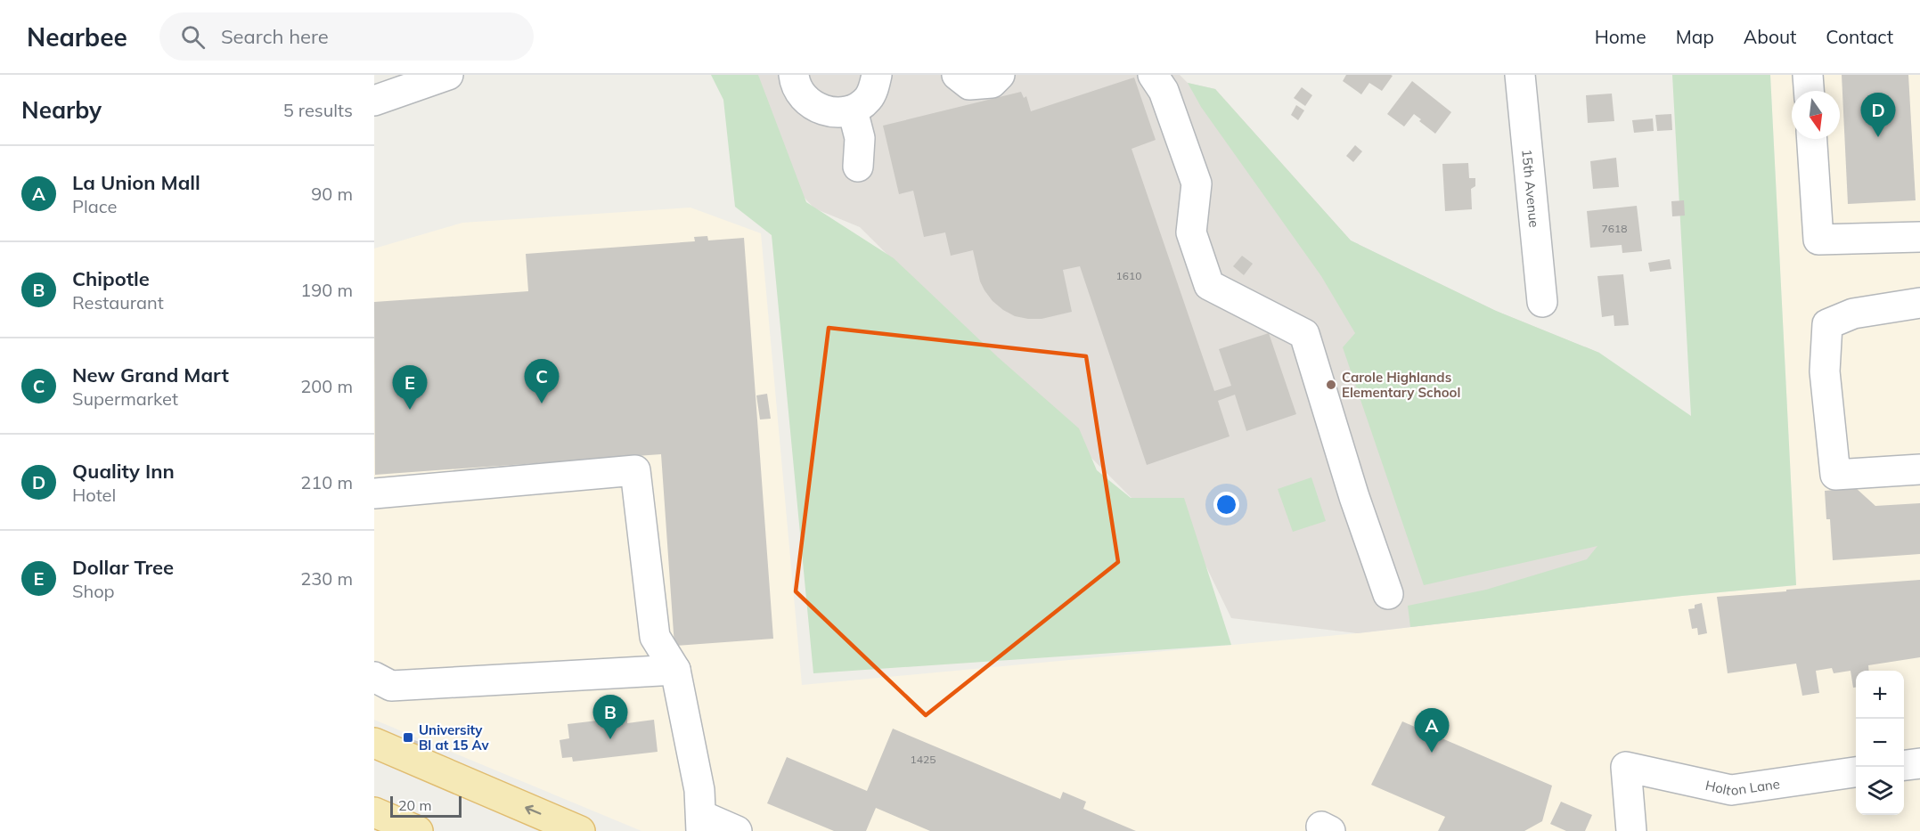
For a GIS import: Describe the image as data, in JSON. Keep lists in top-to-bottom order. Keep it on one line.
{"streets":{"street":["15th Avenue","Holton Lane"]},"places":{"other":["Carole Highlands Elementary School"],"transit":["University Bl at 15 Av"]},"house_numbers":["7618","1610","1425"],"scale_bar":"20 m","north":"bottom","page":{"header":"Nearbee","search":"Search here","nav":["Home","Map","About","Contact"],"heading":["Nearby","5 results"],"pins":["D","C","E","B","A"],"list":[{"mark":"A","name":"La Union Mall","note":"Place","value":"90 m"},{"mark":"B","name":"Chipotle","note":"Restaurant","value":"190 m"},{"mark":"C","name":"New Grand Mart","note":"Supermarket","value":"200 m"},{"mark":"D","name":"Quality Inn","note":"Hotel","value":"210 m"},{"mark":"E","name":"Dollar Tree","note":"Shop","value":"230 m"}],"map_buttons":["+","−"],"scale":"20 m"}}
